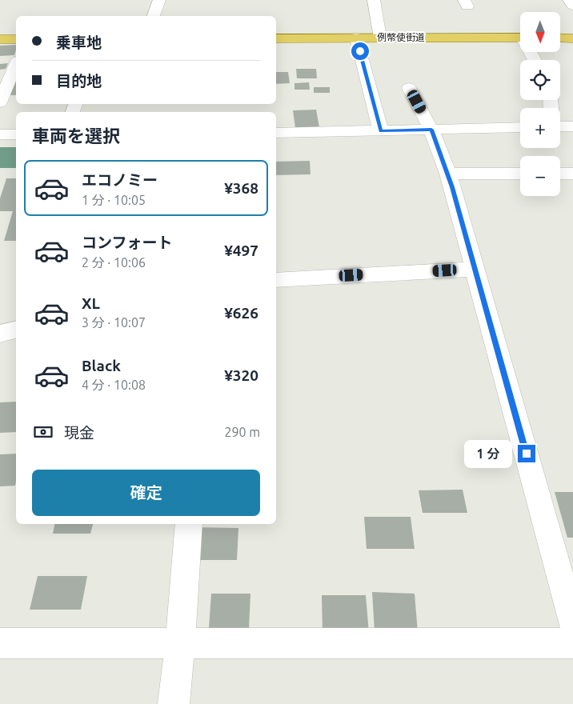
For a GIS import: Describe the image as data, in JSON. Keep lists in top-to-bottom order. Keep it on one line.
{"streets":{"main road":["例幣使街道"]},"north":"bottom","page":{"map_buttons":["+","−"],"banner":["乗車地","目的地"],"heading":"車両を選択","list":[{"name":"エコノミー","note":"1 分 · 10:05","value":"¥368"},{"name":"コンフォート","note":"2 分 · 10:06","value":"¥497"},{"name":"XL","note":"3 分 · 10:07","value":"¥626"},{"name":"Black","note":"4 分 · 10:08","value":"¥320"}],"pay":["現金","290 m"],"bubble":"1 分","buttons":"確定"}}
